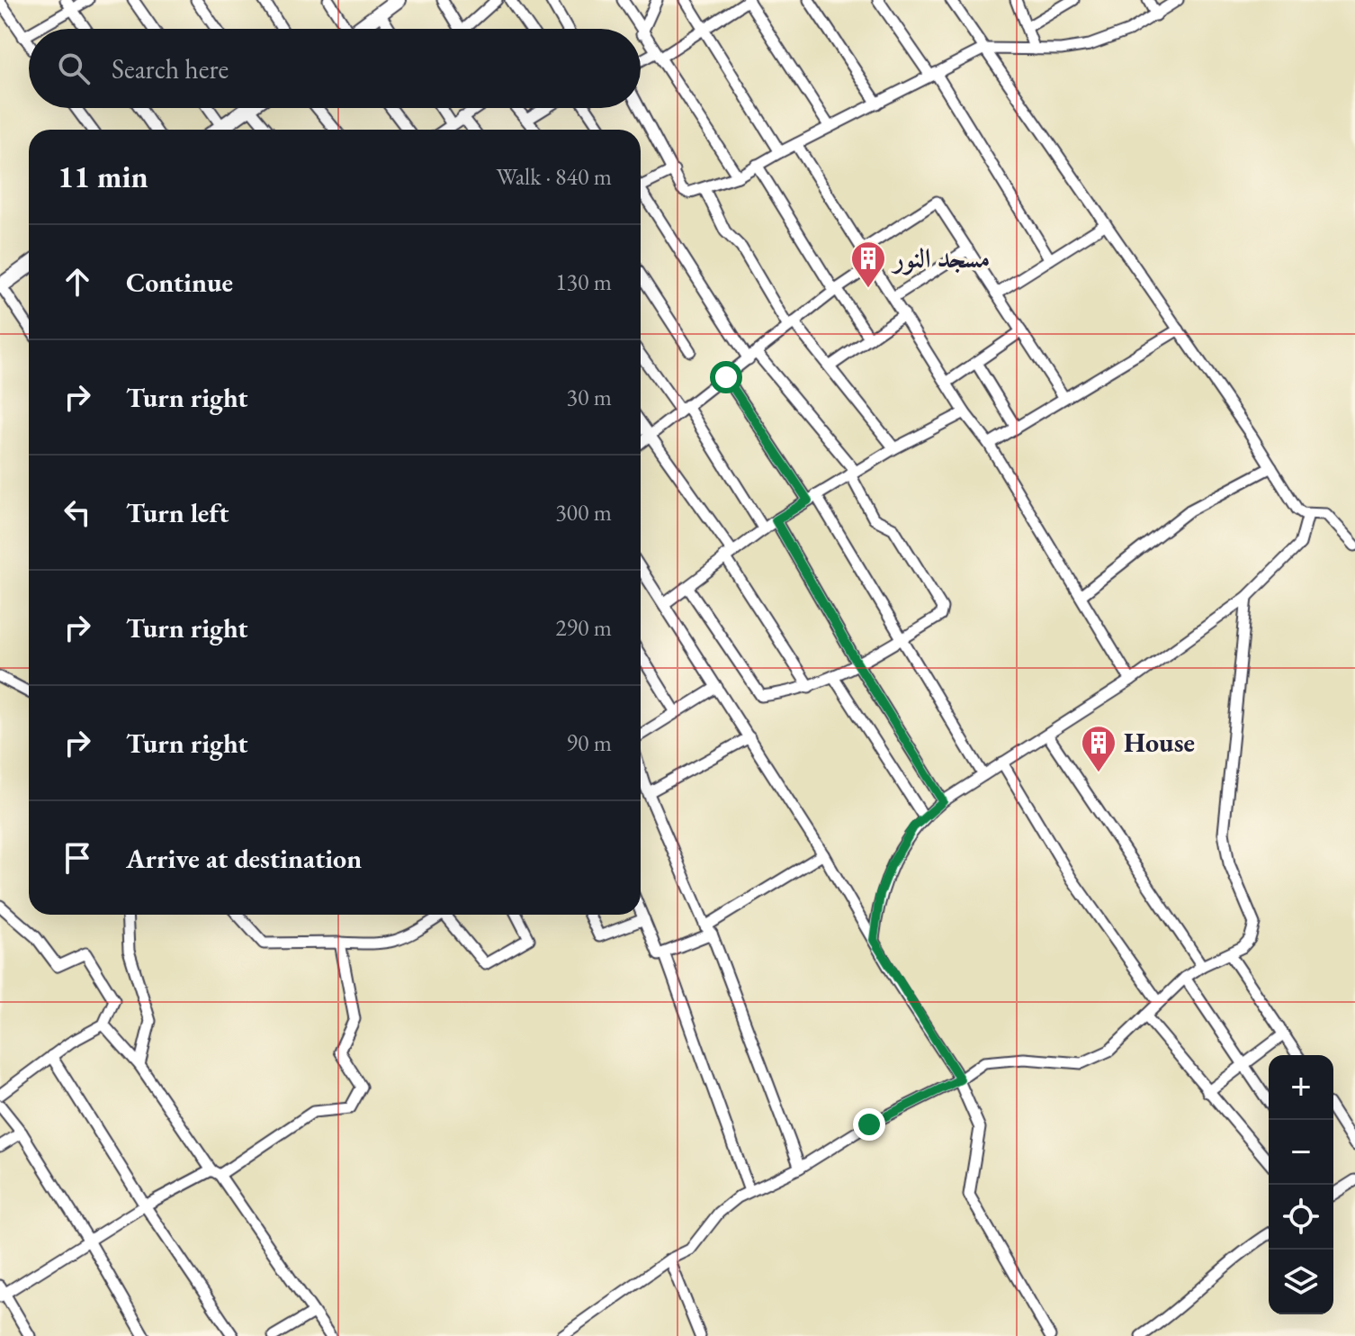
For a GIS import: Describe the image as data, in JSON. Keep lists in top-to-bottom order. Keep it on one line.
{"places":{"building":["مسجد النور","House"]},"page":{"search":"Search here","heading":["11 min","Walk · 840 m"],"list":[["Continue","130 m"],["Turn right","30 m"],["Turn left","300 m"],["Turn right","290 m"],["Turn right","90 m"],"Arrive at destination"],"map_buttons":["+","−"]}}
